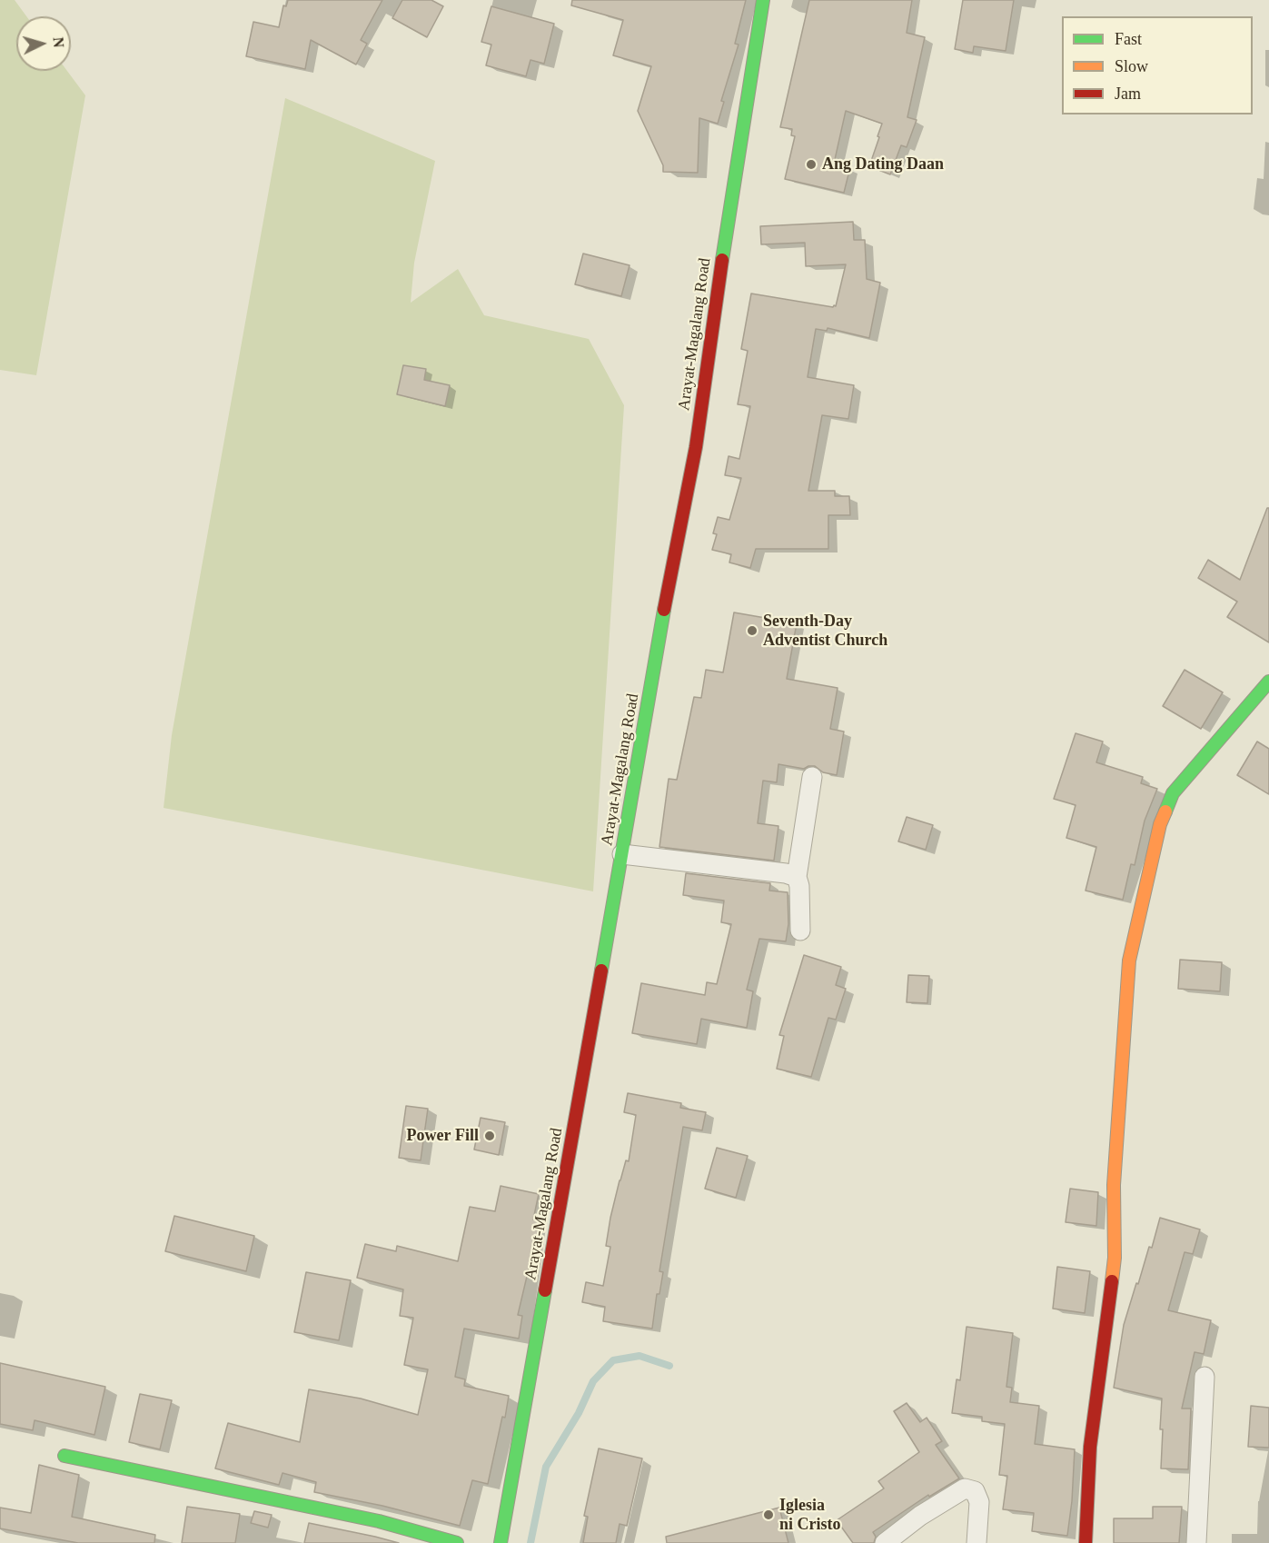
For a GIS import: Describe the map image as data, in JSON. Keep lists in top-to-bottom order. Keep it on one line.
{"streets":{"main road":["Arayat-Magalang Road"]},"places":["Ang Dating Daan","Seventh-Day Adventist Church","Power Fill","Iglesia ni Cristo"],"legend":["Fast","Slow","Jam"],"north":"right"}
